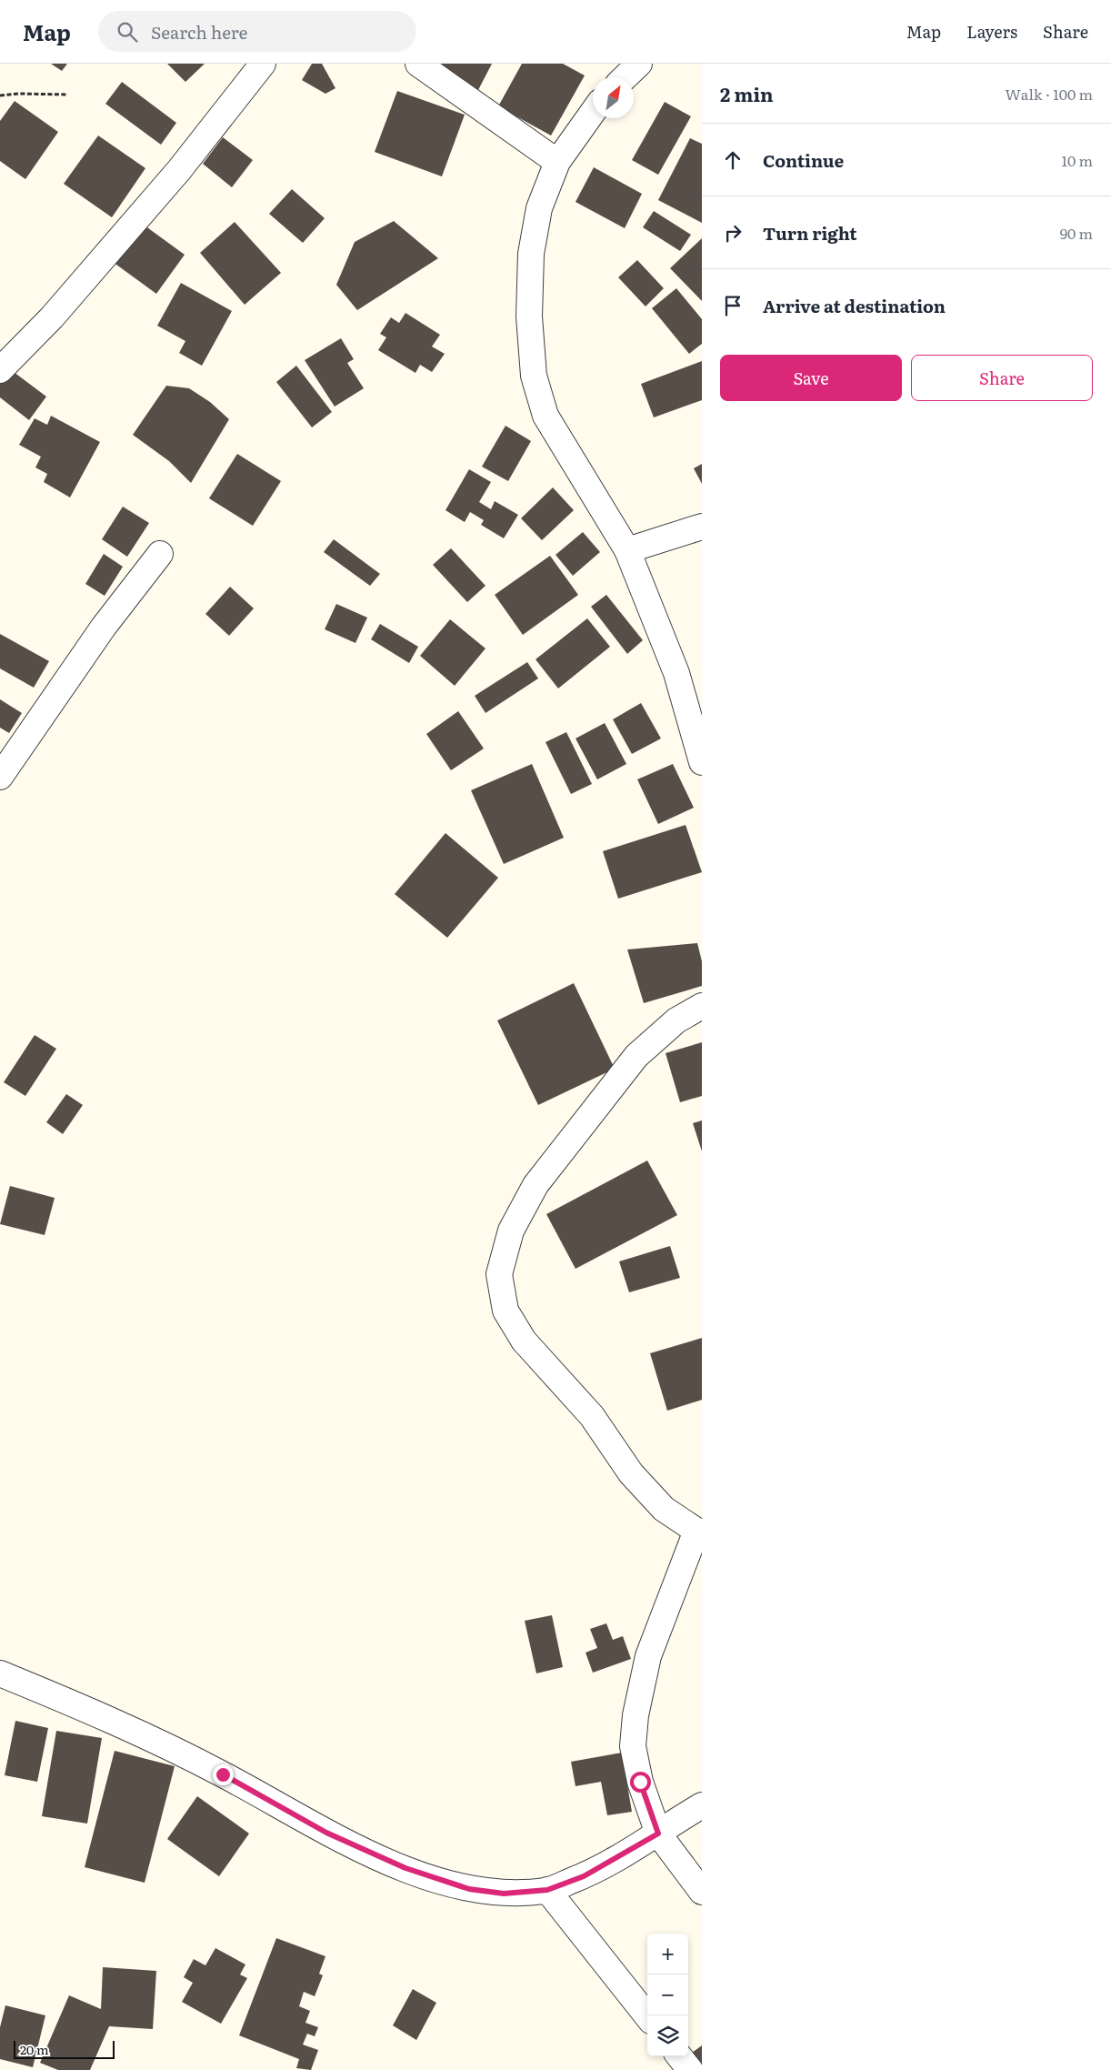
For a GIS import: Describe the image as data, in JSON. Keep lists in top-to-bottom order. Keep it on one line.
{"scale_bar":"20 m","north":"top right","page":{"header":"Map","search":"Search here","nav":["Map","Layers","Share"],"heading":["2 min","Walk · 100 m"],"list":[["Continue","10 m"],["Turn right","90 m"],"Arrive at destination"],"buttons":["Save","Share"],"map_buttons":["+","−"],"scale":"20 m"}}
